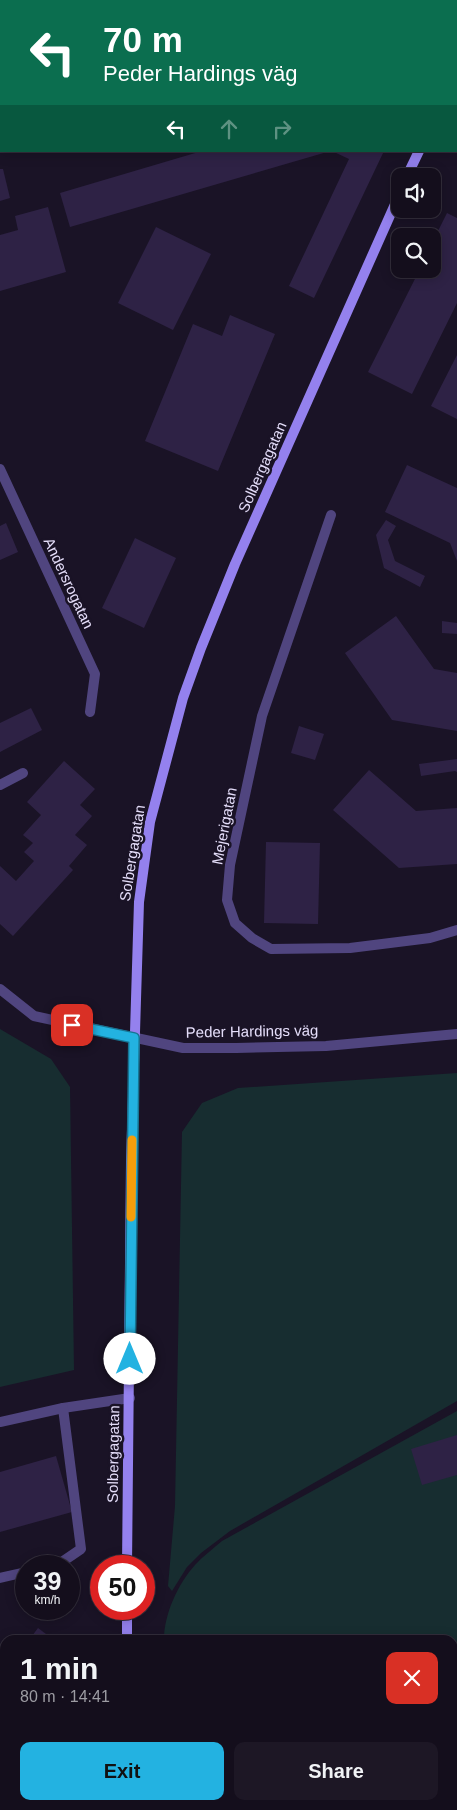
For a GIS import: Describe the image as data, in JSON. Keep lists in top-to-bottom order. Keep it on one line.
{"streets":{"main road":["Solbergagatan"],"street":["Andersrogatan","Mejerigatan","Peder Hardings väg"]},"crossings":[["Solbergagatan","Peder Hardings väg"]],"page":{"turn":["70 m","Peder Hardings väg"],"speed":"39 km/h","limit":"50","heading":["1 min","80 m · 14:41"],"buttons":["Exit","Share"]}}
